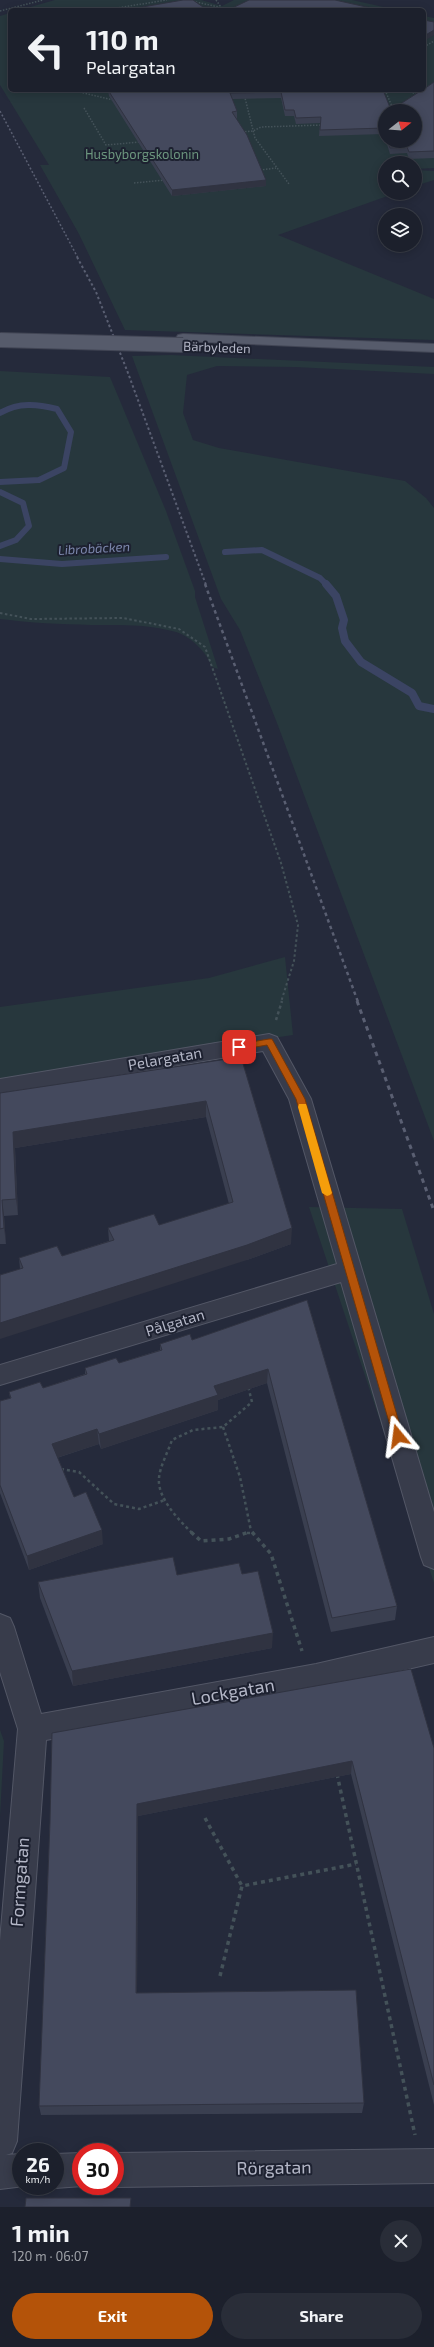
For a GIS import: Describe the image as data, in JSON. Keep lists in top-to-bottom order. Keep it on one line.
{"streets":{"main road":["Bärbyleden"],"street":["Pelargatan","Pålgatan","Lockgatan","Formgatan","Rörgatan"]},"crossings":[["Lockgatan","Formgatan"]],"water":["Librobäcken"],"parks":["Husbyborgskolonin"],"north":"right","page":{"turn":["110 m","Pelargatan"],"speed":"26 km/h","limit":"30","heading":["1 min","120 m · 06:07"],"buttons":["Exit","Share"]}}
